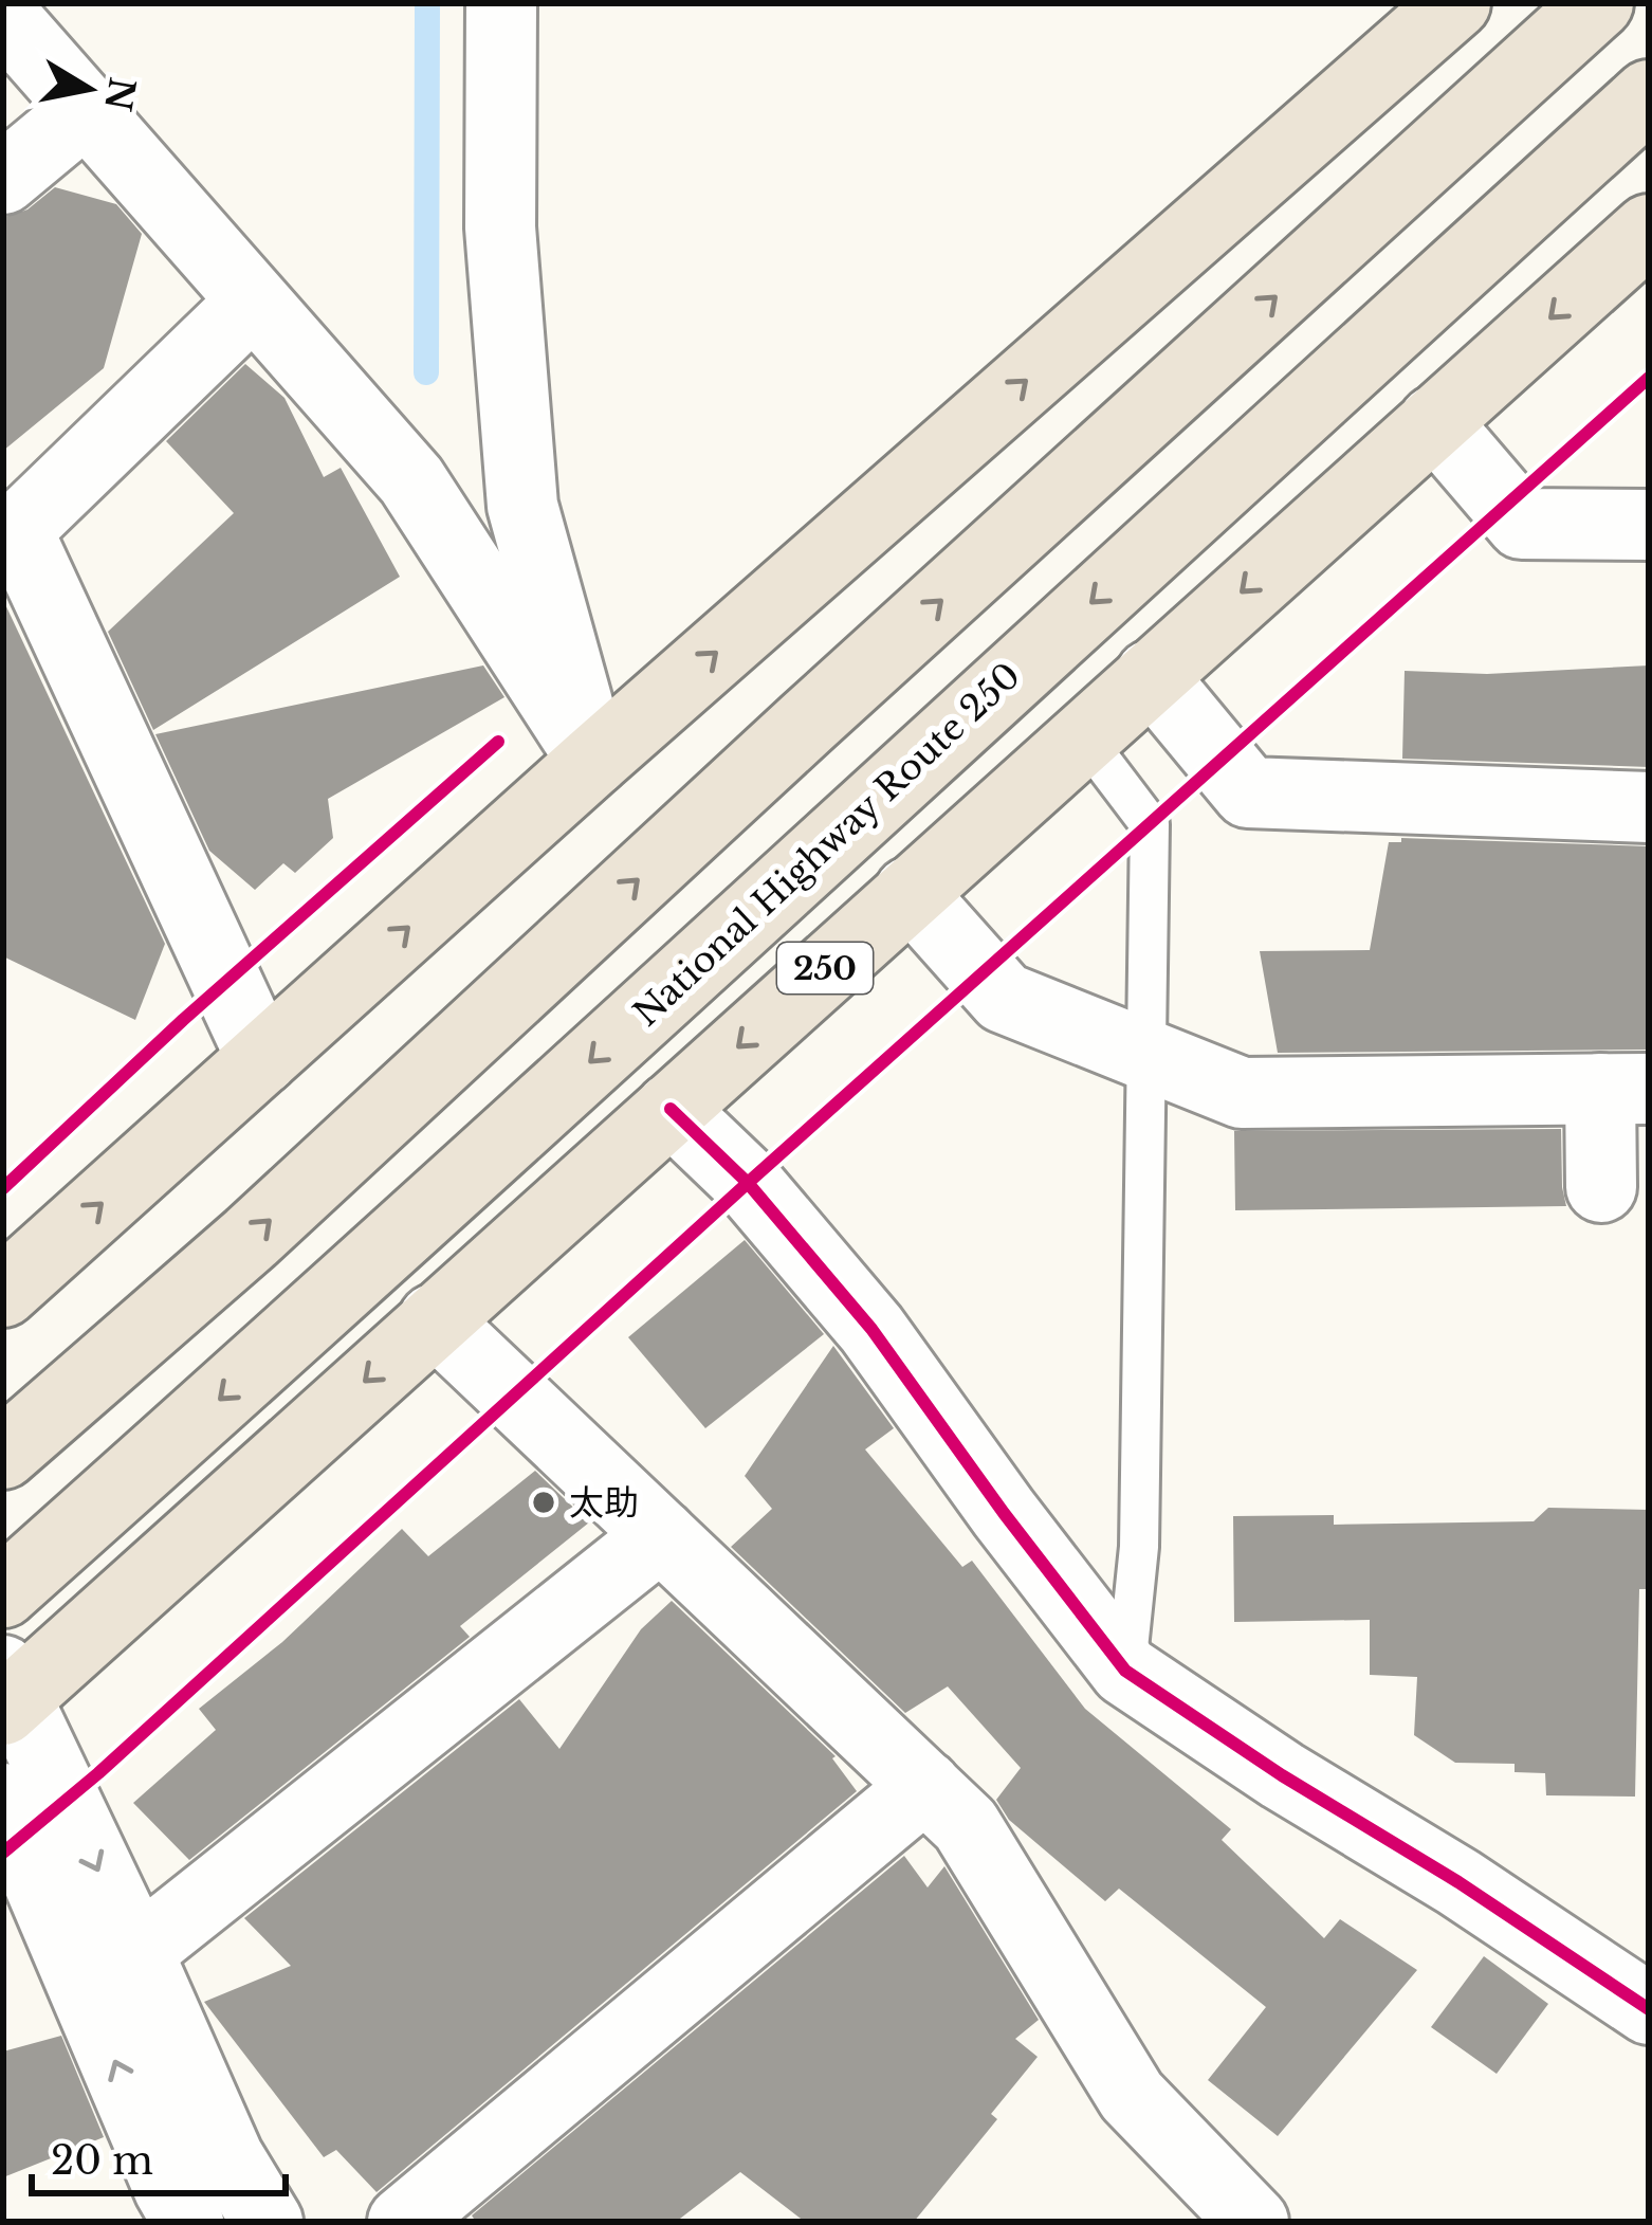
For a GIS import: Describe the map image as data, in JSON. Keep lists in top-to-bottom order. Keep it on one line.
{"streets":{"highway":["National Highway Route 250","250"]},"places":["太助"],"scale_bar":"20 m","north":"right"}
